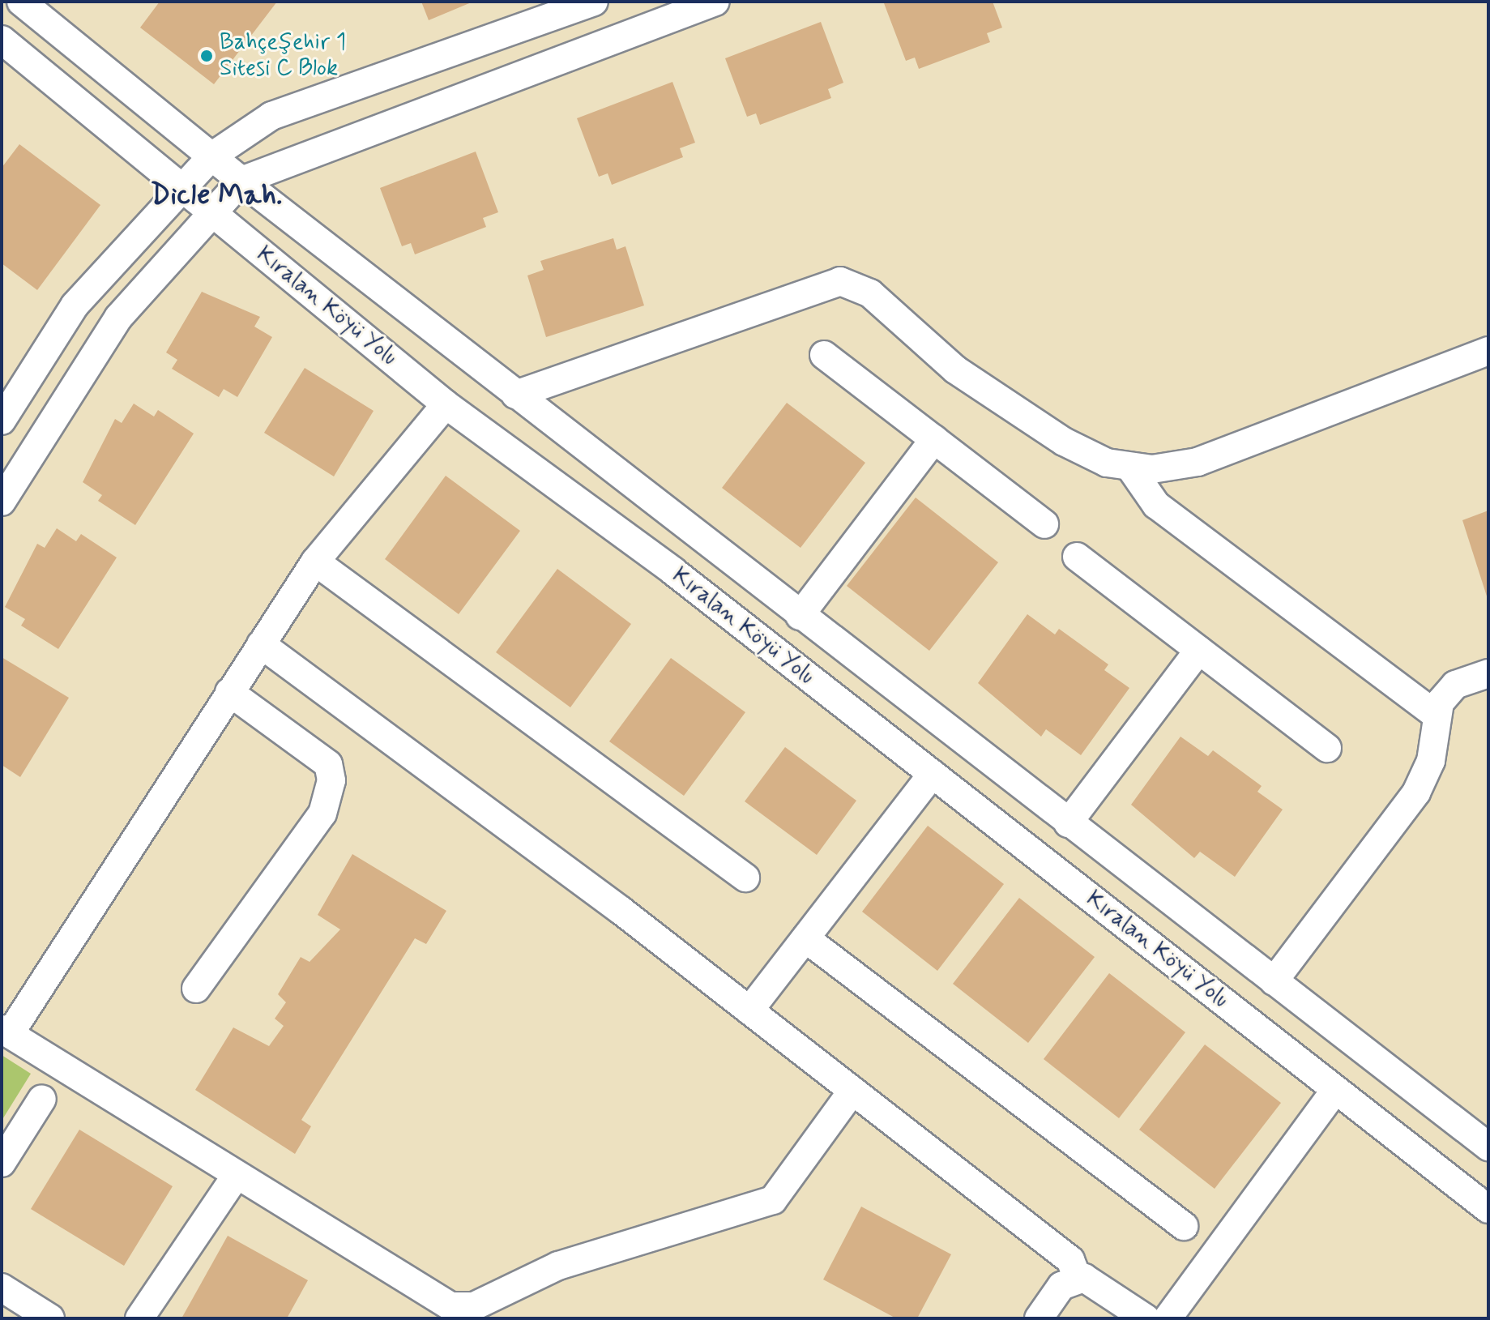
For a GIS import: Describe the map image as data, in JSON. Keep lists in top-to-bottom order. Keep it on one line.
{"streets":{"street":["Kıralan Köyü Yolu"]},"districts":["Dicle Mah."],"places":["Bahçeşehir 1 Sitesi C Blok"]}
